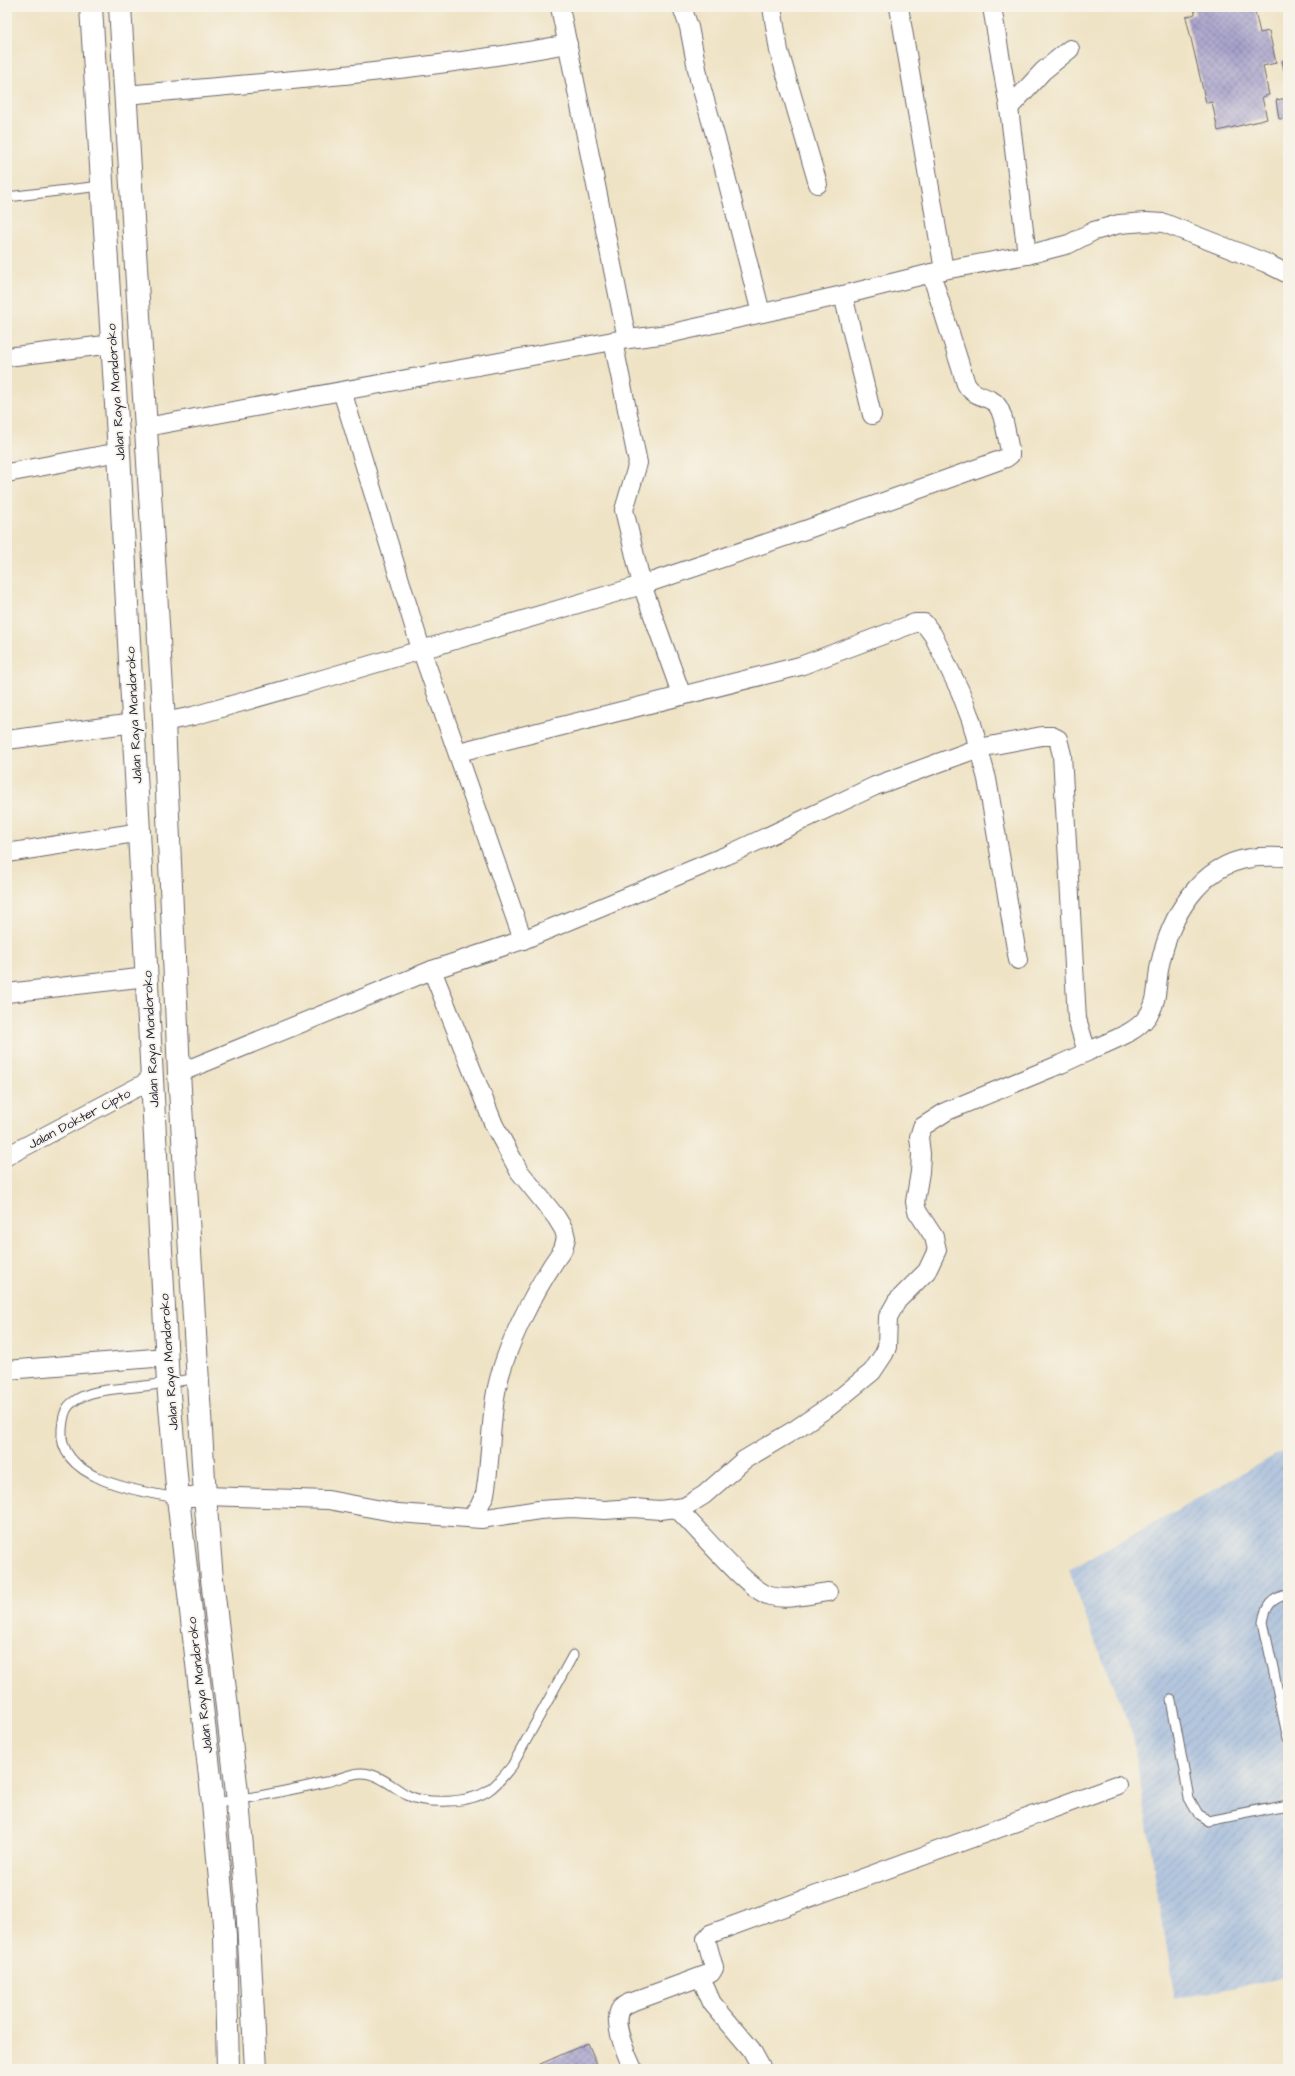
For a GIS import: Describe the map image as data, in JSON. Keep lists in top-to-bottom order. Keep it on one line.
{"streets":{"highway":["Jalan Raya Mondoroko"],"street":["Jalan Dokter Cipto"]},"crossings":[["Jalan Raya Mondoroko","Jalan Dokter Cipto"]]}
